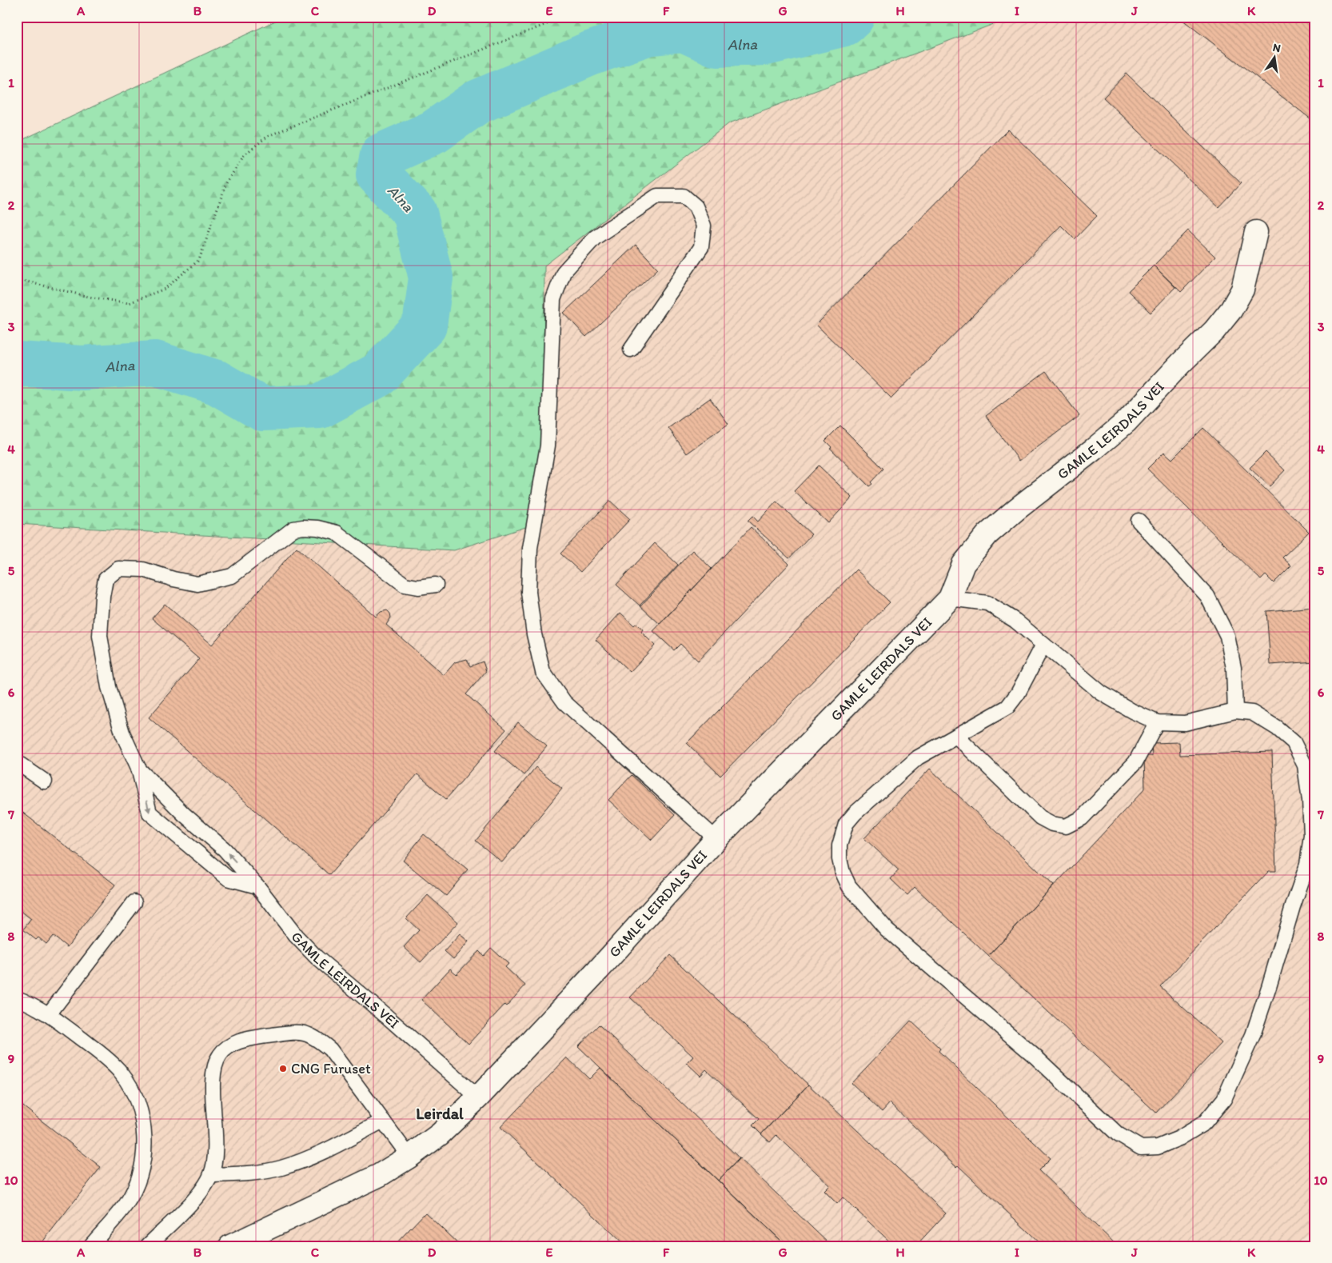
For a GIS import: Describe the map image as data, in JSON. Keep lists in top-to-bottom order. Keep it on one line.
{"streets":{"street":["GAMLE LEIRDALS VEI"]},"districts":["Leirdal"],"water":["Alna"],"places":["CNG Furuset"],"north":"top","grid":{"columns":["A","B","C","D","E","F","G","H","I","J","K"],"rows":["1","2","3","4","5","6","7","8","9","10"]}}
